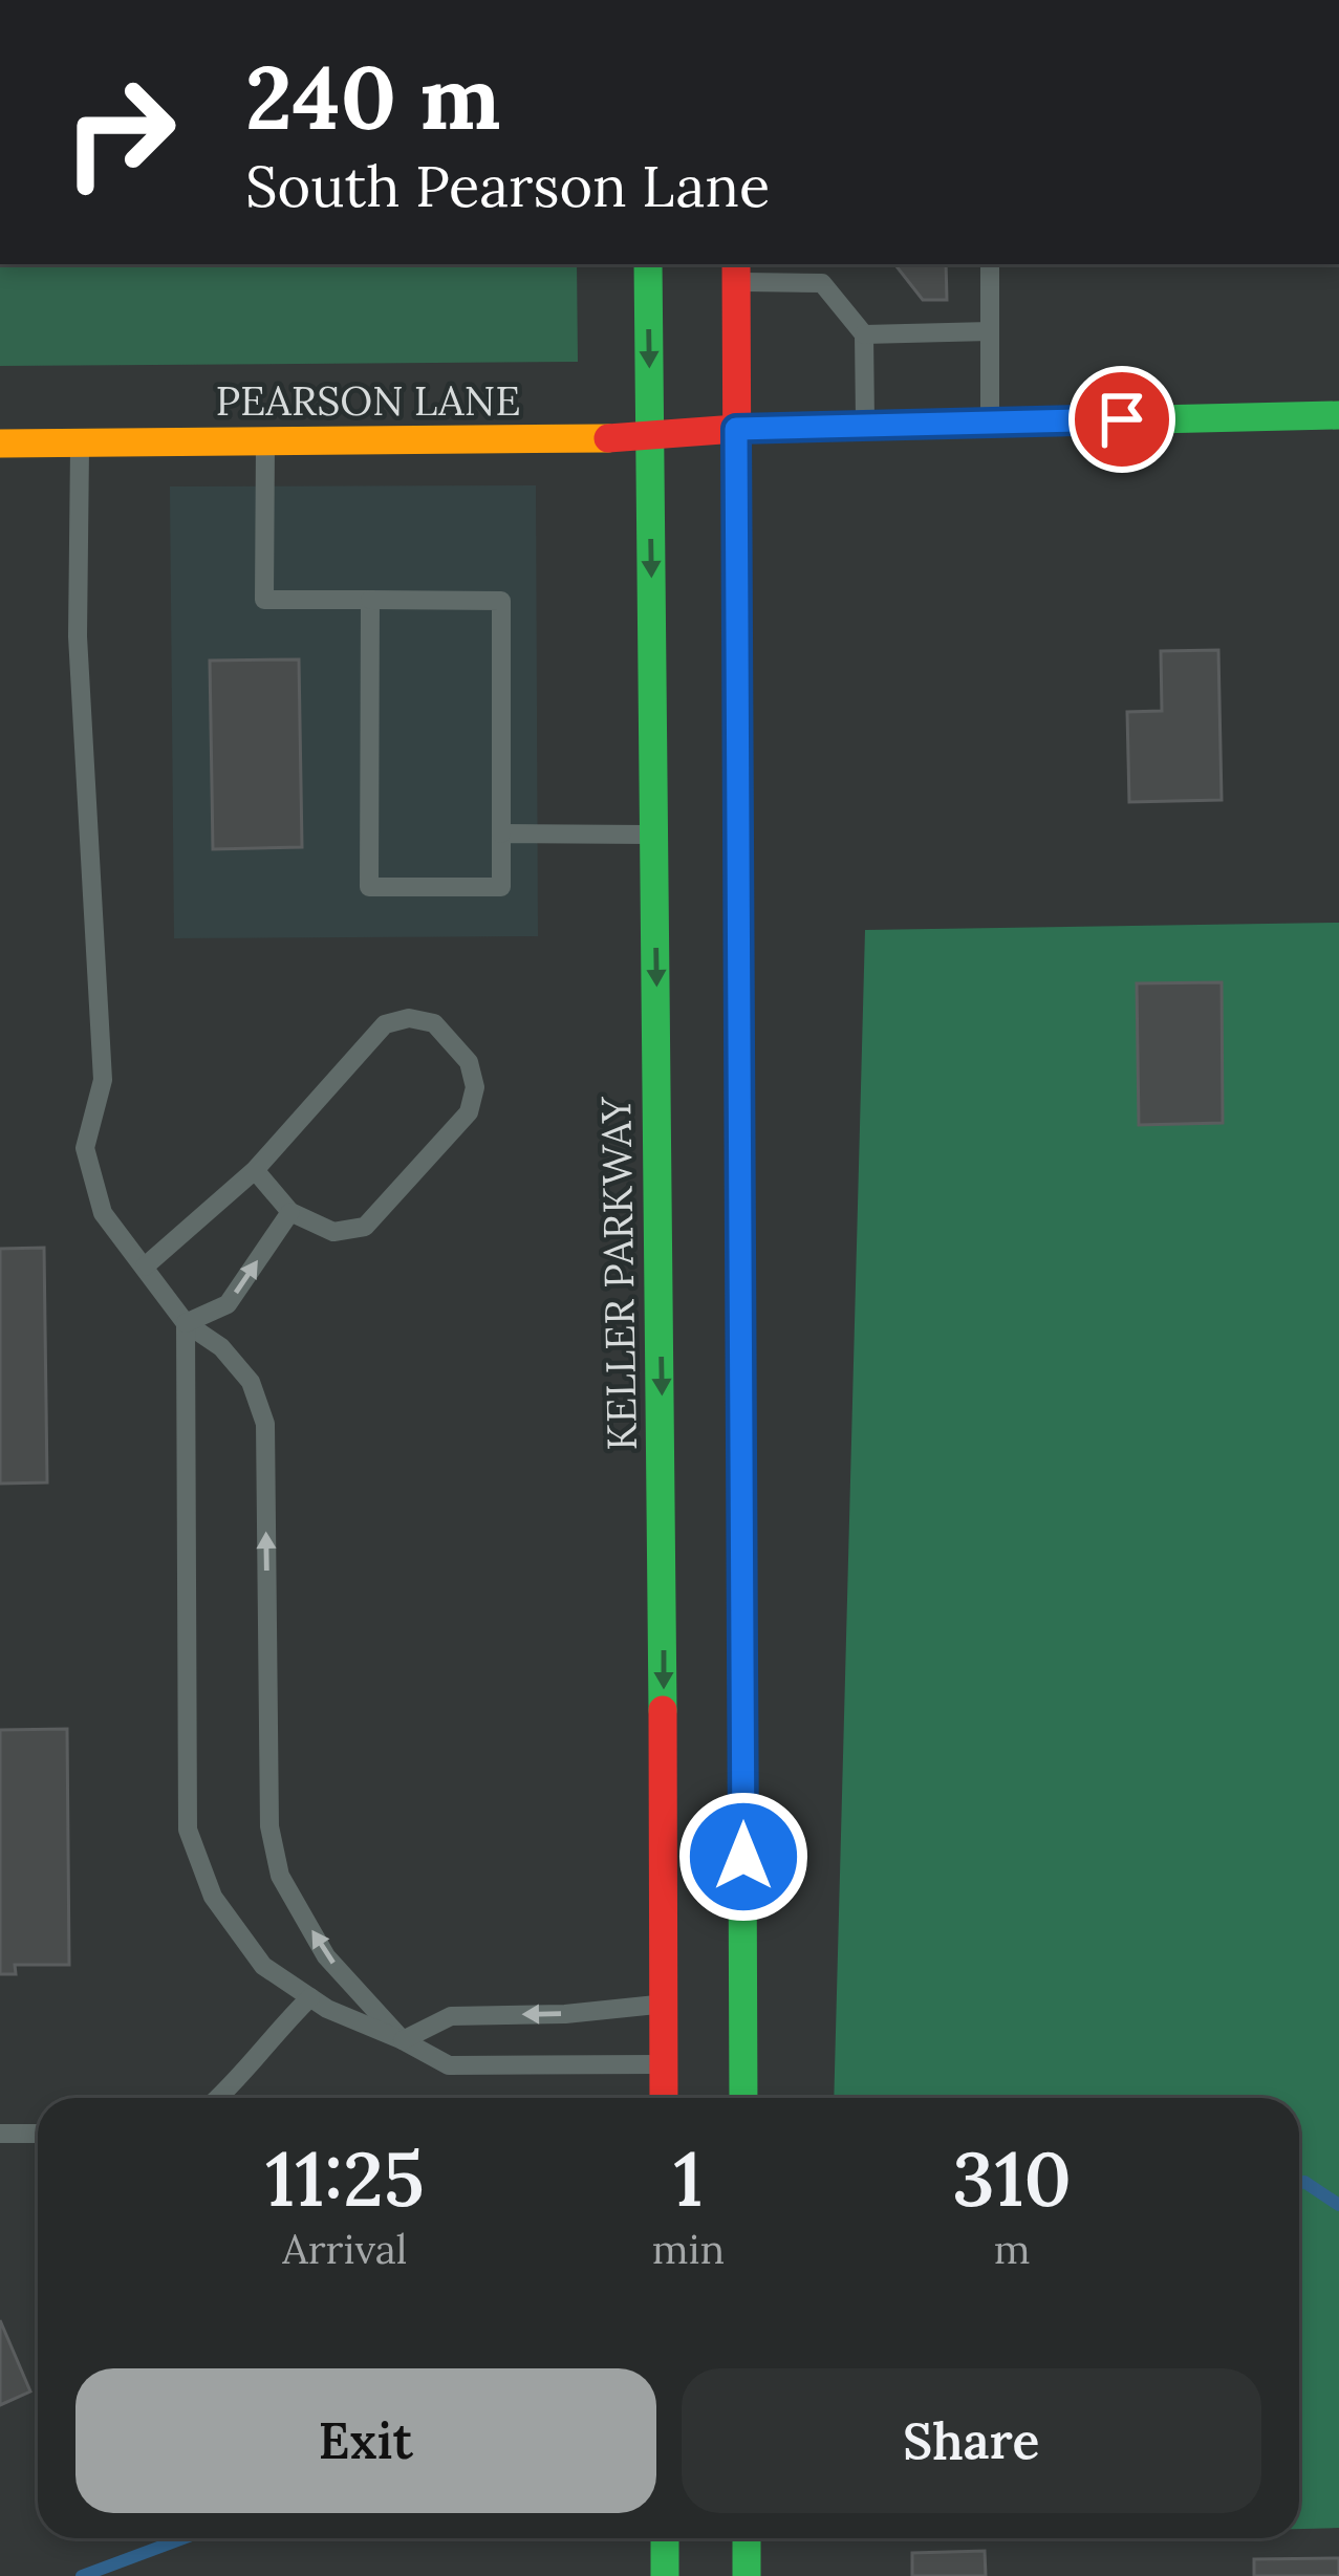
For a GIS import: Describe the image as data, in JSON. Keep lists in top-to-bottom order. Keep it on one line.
{"streets":{"main road":["PEARSON LANE","KELLER PARKWAY"]},"crossings":[["PEARSON LANE","KELLER PARKWAY"]],"page":{"turn":["240 m","South Pearson Lane"],"eta":["11:25","Arrival","1","min","310","m"],"buttons":["Exit","Share"]}}
